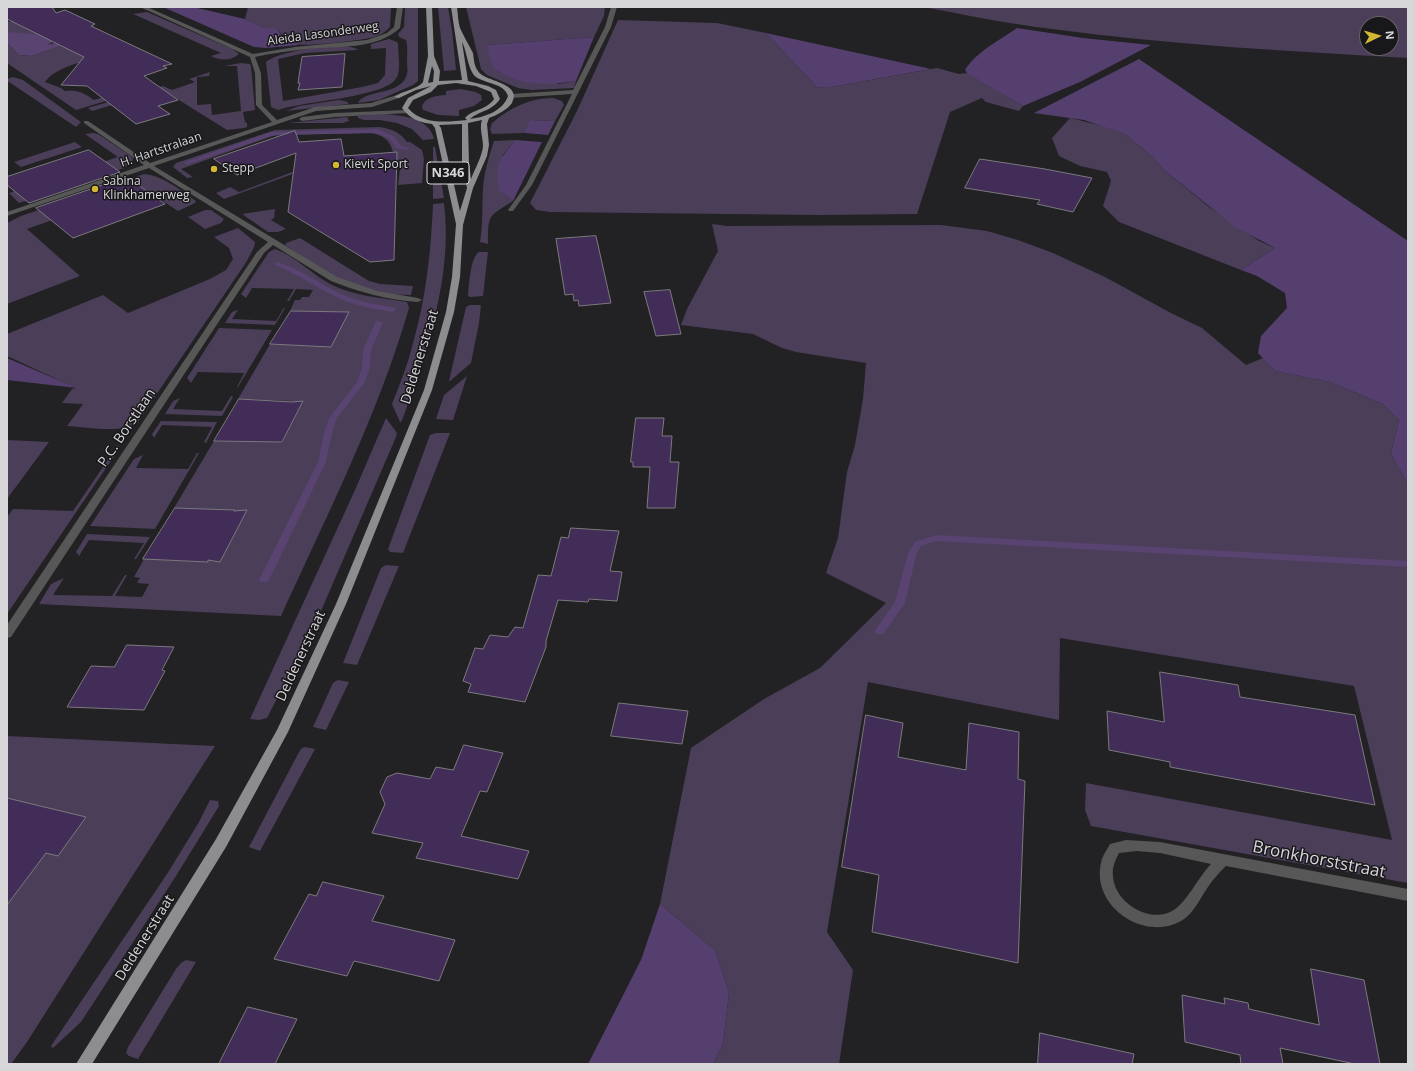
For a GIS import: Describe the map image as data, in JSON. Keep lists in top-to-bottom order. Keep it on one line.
{"streets":{"main road":["N346","Deldenerstraat"],"street":["Aleida Lasonderweg","H. Hartstralaan","P.C. Borstlaan","Bronkhorststraat"]},"places":["Kievit Sport","Stepp","Sabina Klinkhamerweg"],"north":"right"}
